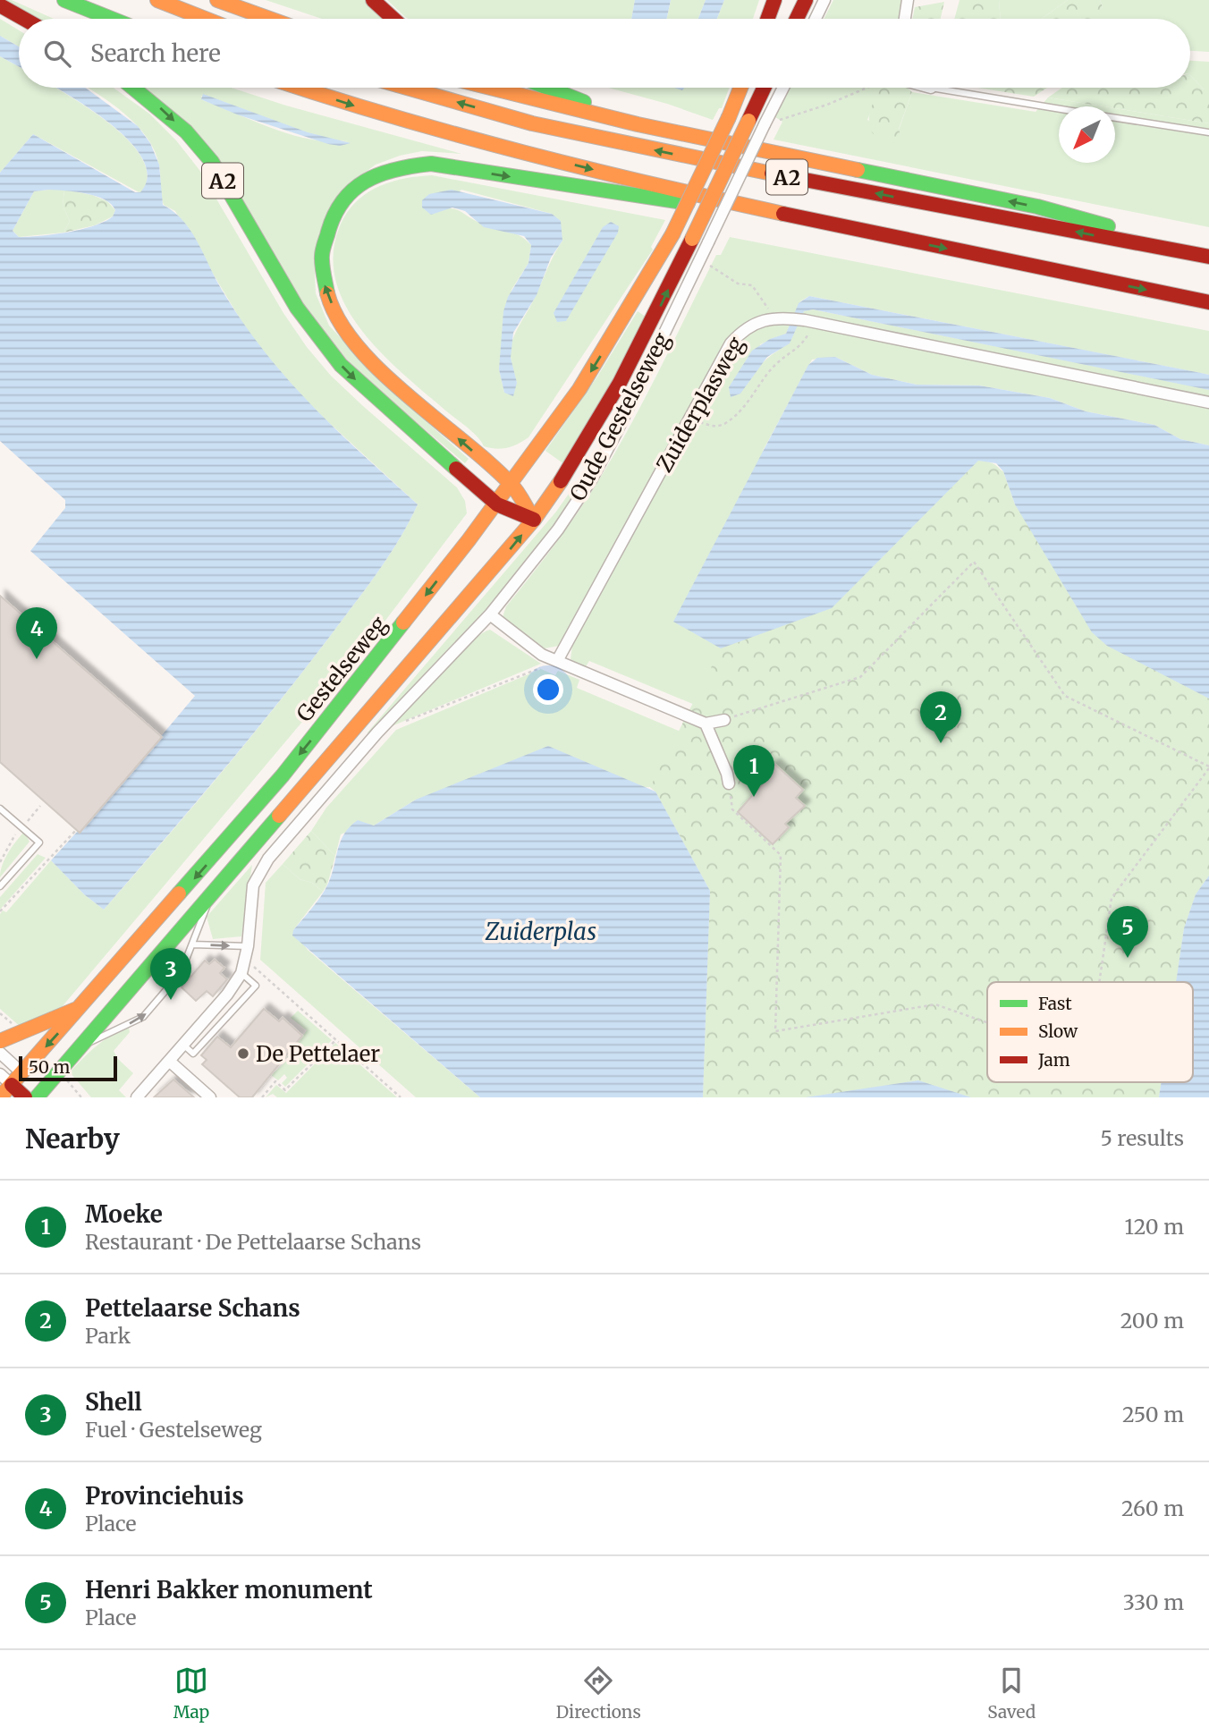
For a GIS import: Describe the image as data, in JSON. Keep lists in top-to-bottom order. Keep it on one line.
{"streets":{"main road":["A2","Gestelseweg"],"street":["Zuiderplasweg","Oude Gestelseweg"]},"crossings":[["A2","Gestelseweg"]],"water":["Zuiderplas"],"places":["De Pettelaer"],"legend":["Fast","Slow","Jam"],"scale_bar":"50 m","north":"bottom left","page":{"search":"Search here","pins":["4","2","1","5","3"],"scale":"50 m","heading":["Nearby","5 results"],"list":[{"mark":"1","name":"Moeke","note":"Restaurant · De Pettelaarse Schans","value":"120 m"},{"mark":"2","name":"Pettelaarse Schans","note":"Park","value":"200 m"},{"mark":"3","name":"Shell","note":"Fuel · Gestelseweg","value":"250 m"},{"mark":"4","name":"Provinciehuis","note":"Place","value":"260 m"},{"mark":"5","name":"Henri Bakker monument","note":"Place","value":"330 m"}],"nav":["Map","Directions","Saved"]}}
